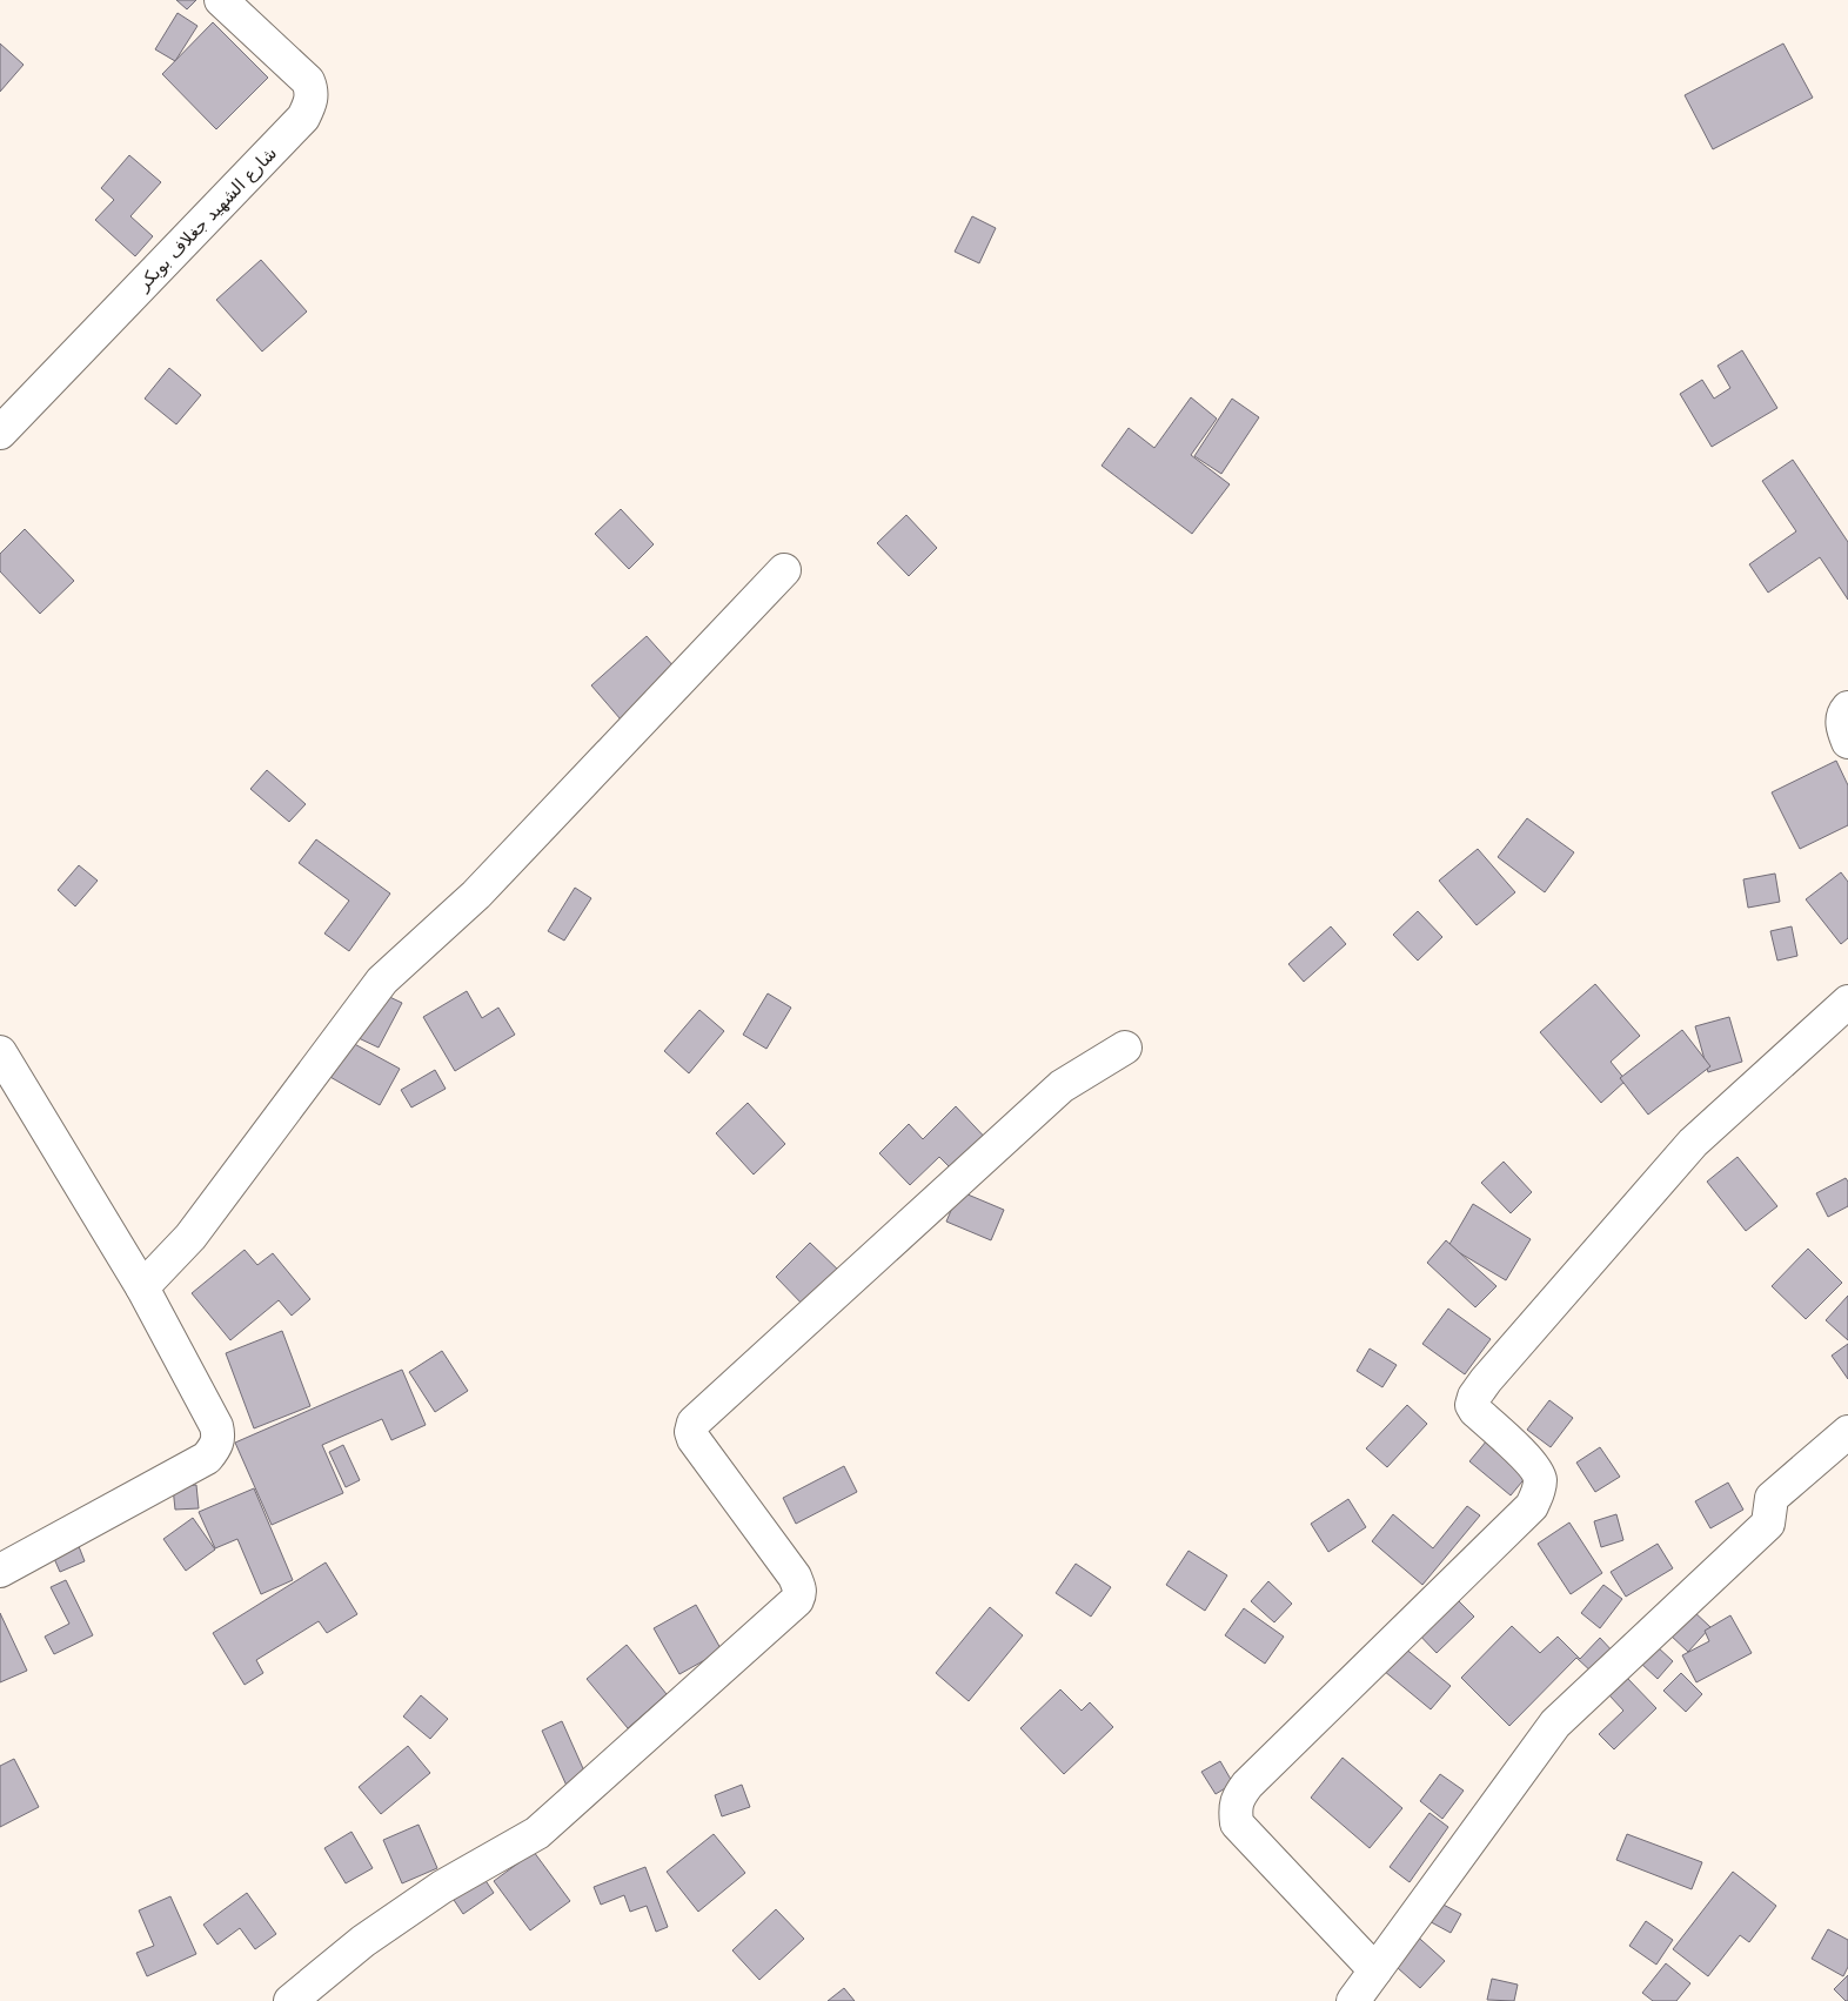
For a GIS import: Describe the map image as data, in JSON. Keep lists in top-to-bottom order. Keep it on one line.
{"streets":{"street":["شارع الشهيد جغلاف بوبكر"]}}
